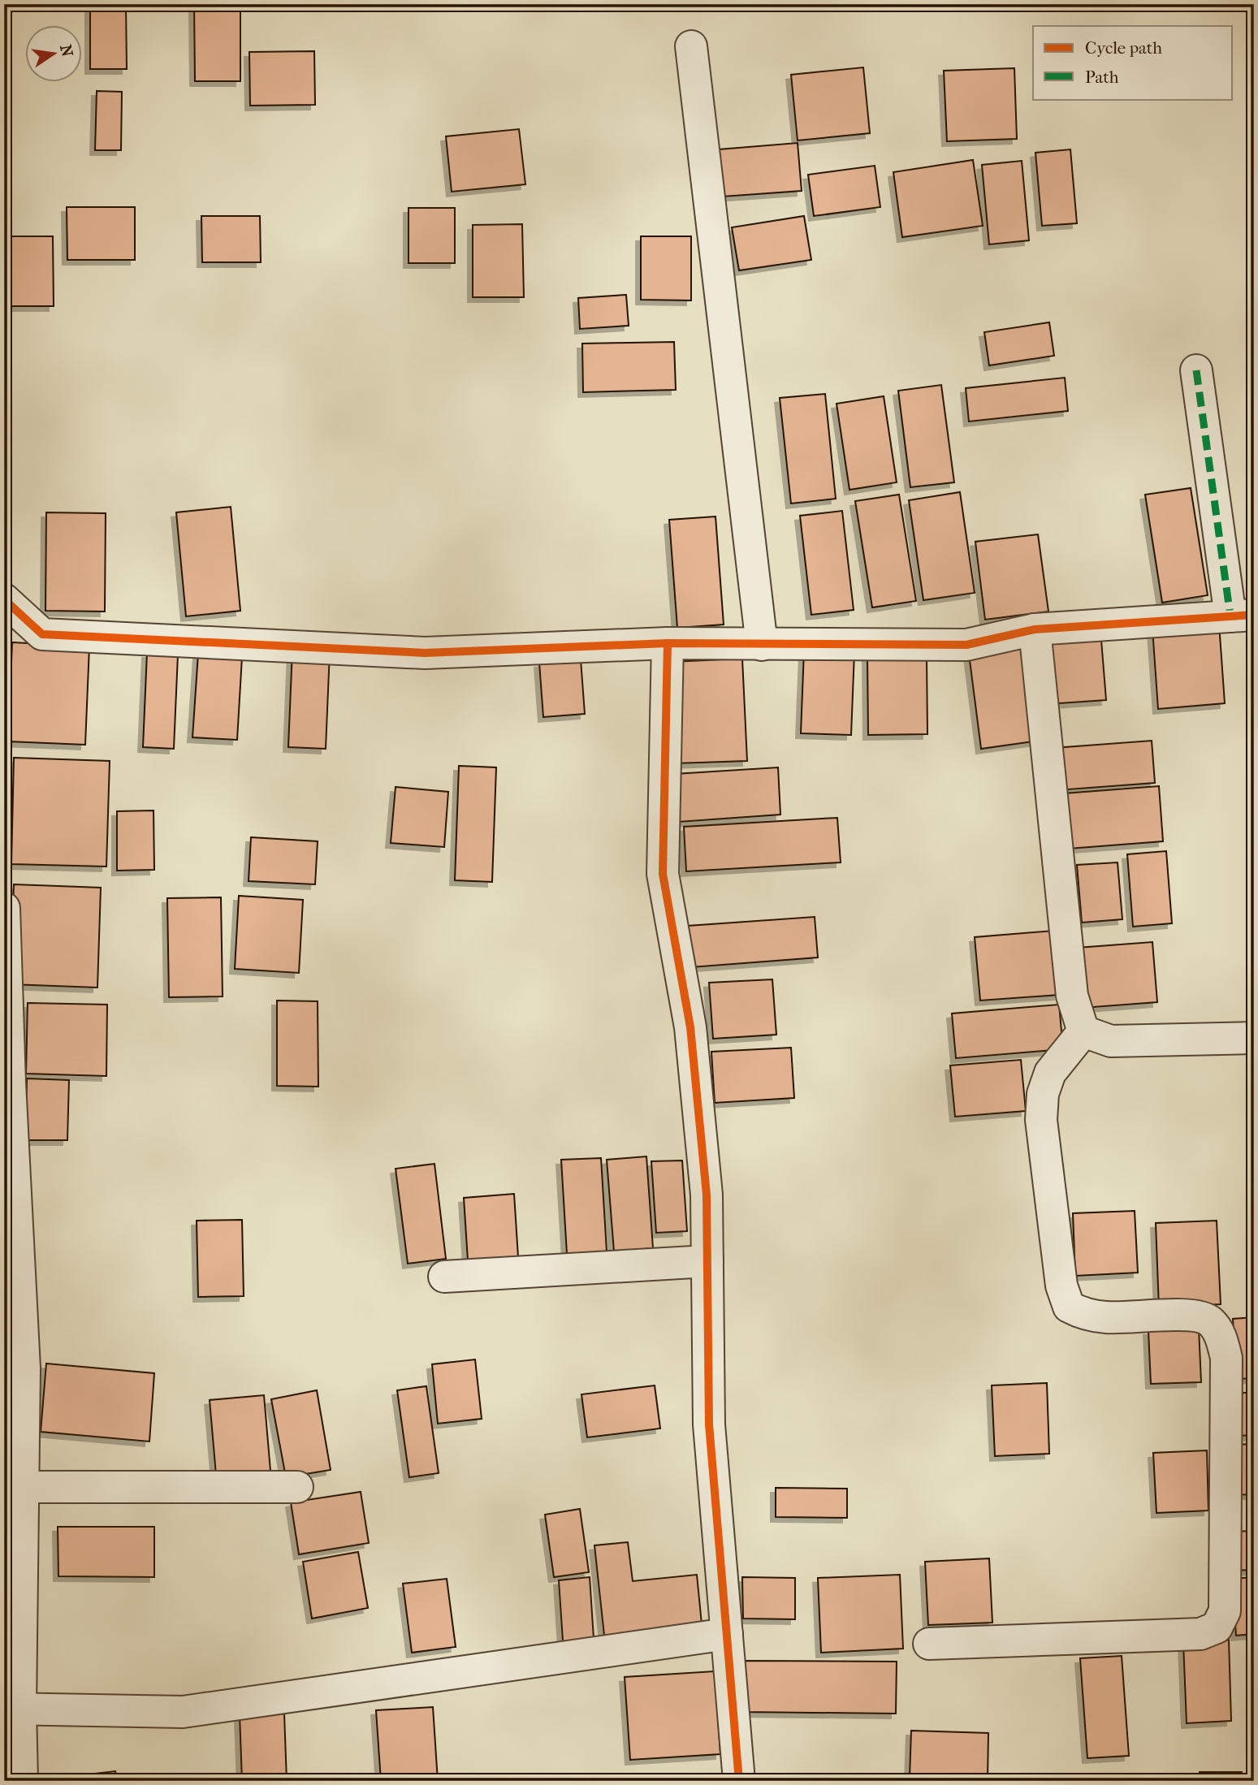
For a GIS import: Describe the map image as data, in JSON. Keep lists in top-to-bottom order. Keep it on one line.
{"legend":["Cycle path","Path"],"north":"right"}
